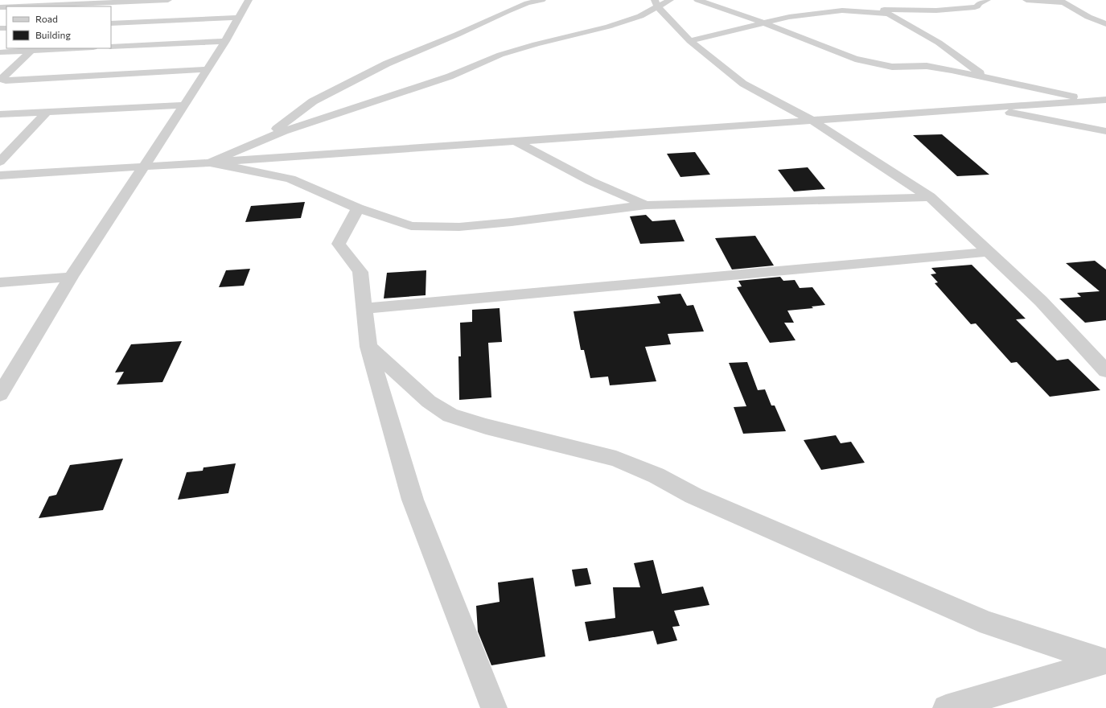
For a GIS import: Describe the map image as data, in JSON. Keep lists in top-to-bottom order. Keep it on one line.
{"legend":["Road","Building"]}
